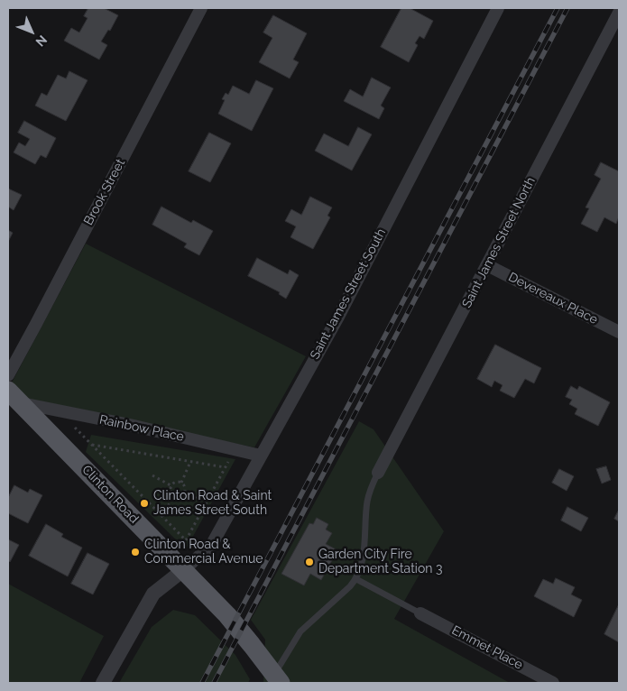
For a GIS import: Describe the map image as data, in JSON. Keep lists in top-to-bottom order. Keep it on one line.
{"streets":{"main road":["Clinton Road"],"street":["Brook Street","Saint James Street North","Saint James Street South","Devereaux Place","Rainbow Place","Emmet Place"]},"crossings":[["Brook Street","Rainbow Place"],["Brook Street","Clinton Road"],["Saint James Street North","Devereaux Place"],["Saint James Street South","Rainbow Place"],["Saint James Street South","Clinton Road"],["Rainbow Place","Clinton Road"]],"places":["Clinton Road & Saint James Street South","Clinton Road & Commercial Avenue","Garden City Fire Department Station 3"],"north":"bottom right"}
